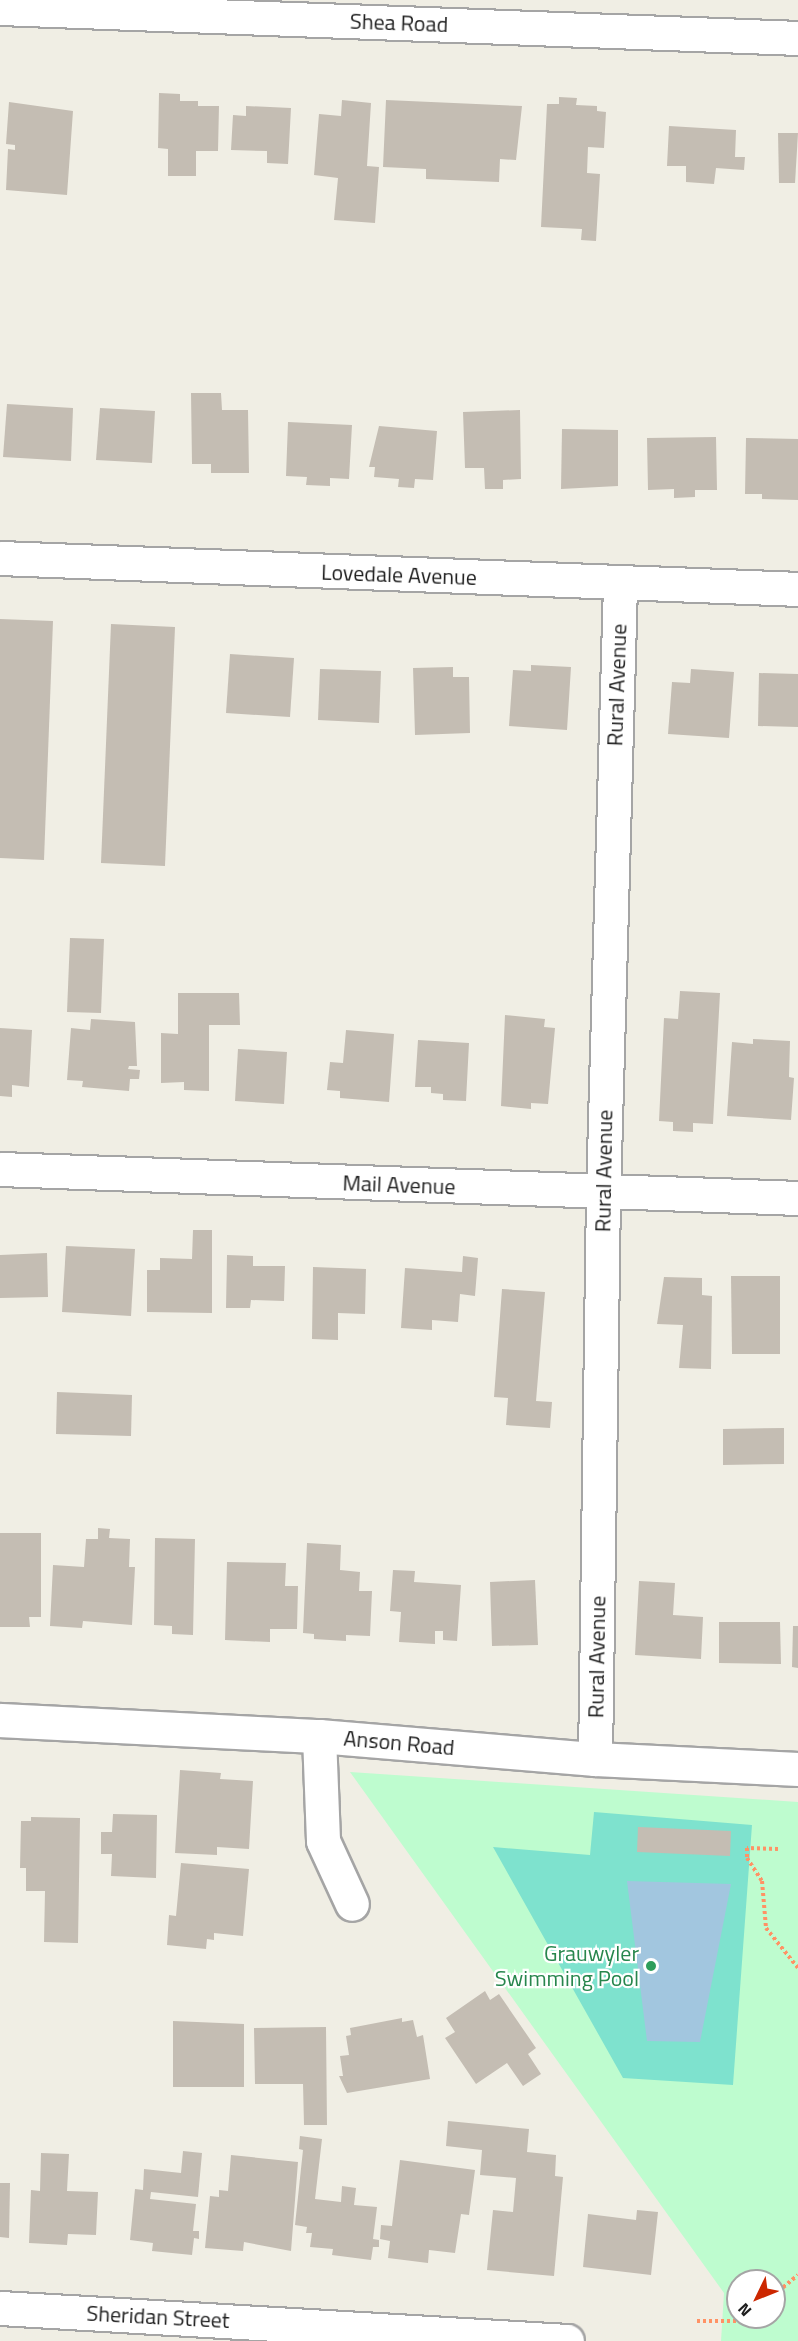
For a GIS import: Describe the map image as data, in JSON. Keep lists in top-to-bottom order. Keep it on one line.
{"streets":{"street":["Shea Road","Lovedale Avenue","Rural Avenue","Mail Avenue","Anson Road","Sheridan Street"]},"crossings":[["Lovedale Avenue","Rural Avenue"],["Rural Avenue","Mail Avenue"],["Rural Avenue","Anson Road"]],"places":["Grauwyler Swimming Pool"],"north":"bottom left"}
